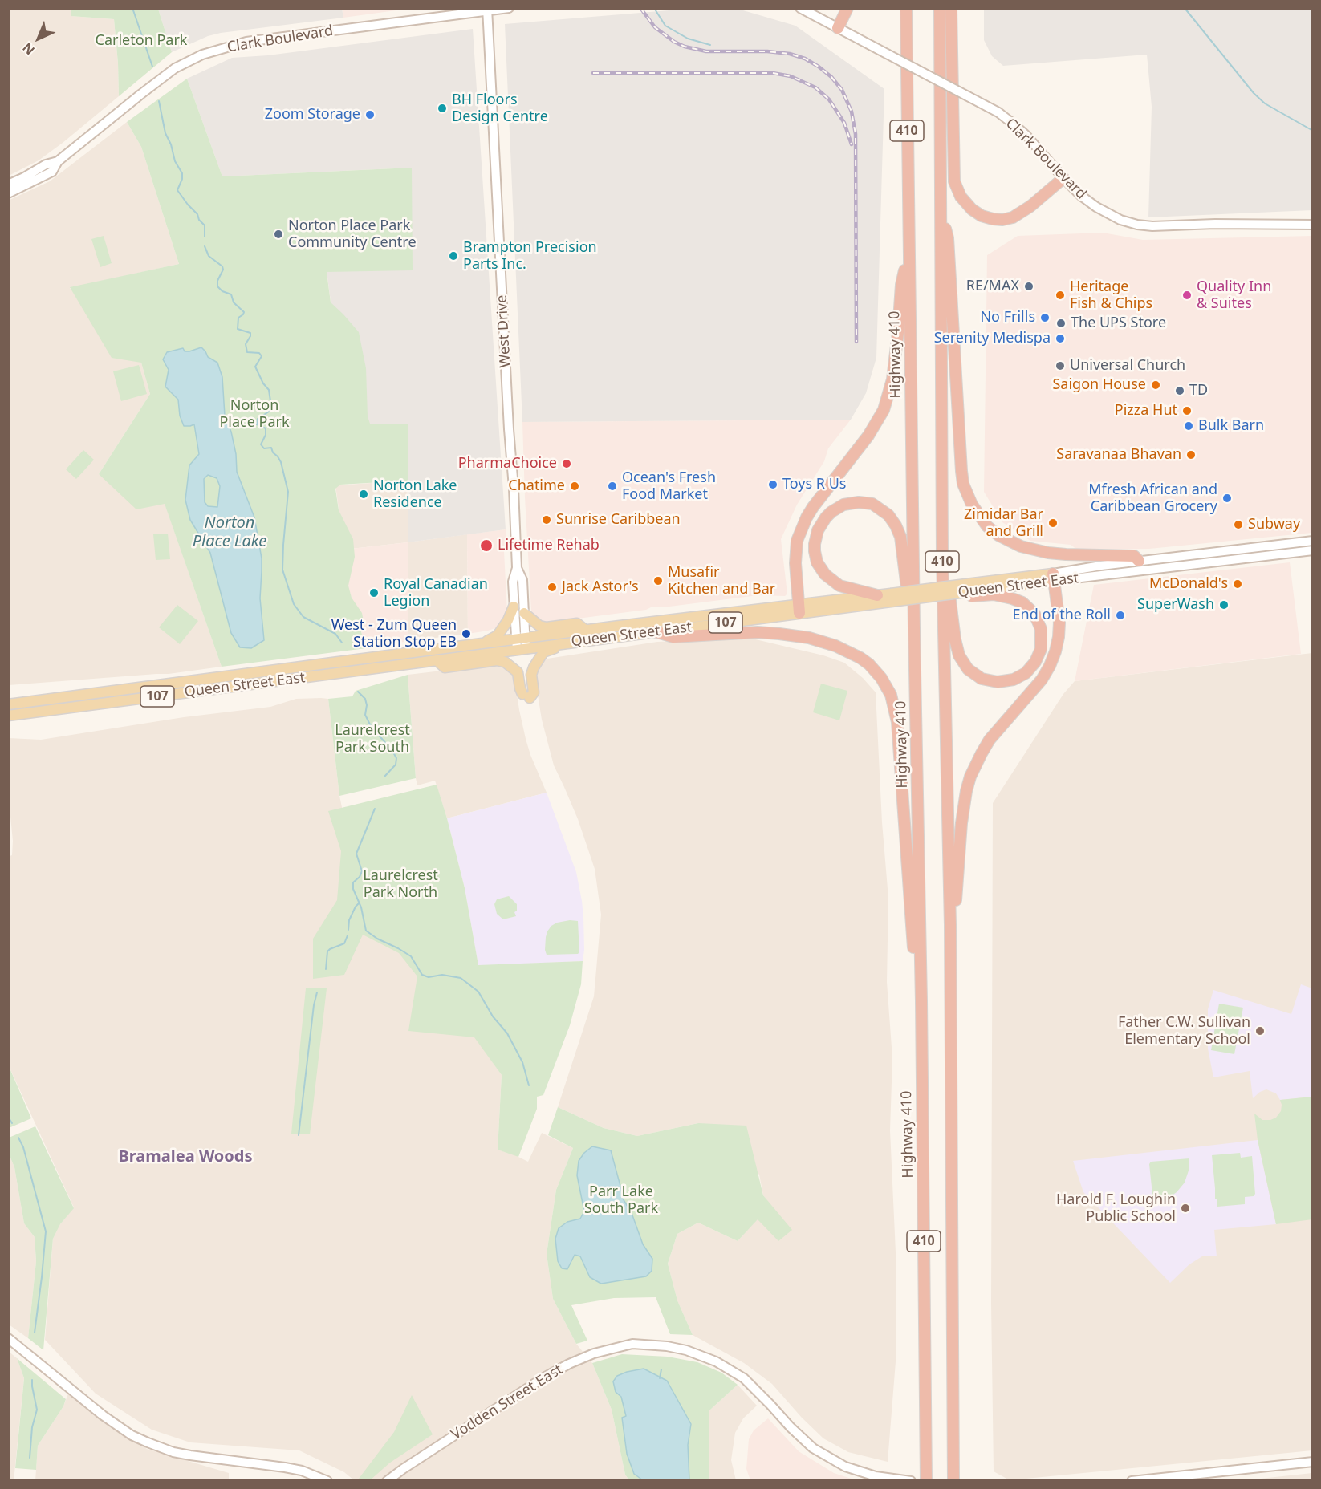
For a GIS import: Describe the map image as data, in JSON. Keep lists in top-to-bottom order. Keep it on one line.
{"streets":{"highway":["410","Highway 410"],"main road":["Queen Street East","107"],"street":["Clark Boulevard","West Drive","Vodden Street East"]},"crossings":[["Clark Boulevard","West Drive"],["West Drive","Queen Street East"]],"districts":["Bramalea Woods"],"water":["Norton Place Lake"],"parks":["Carleton Park","Norton Place Park","Laurelcrest Park South","Laurelcrest Park North","Parr Lake South Park"],"places":["BH Floors Design Centre","Zoom Storage","Norton Place Park Community Centre","Brampton Precision Parts Inc.","RE/MAX","Heritage Fish & Chips","Quality Inn & Suites","No Frills","The UPS Store","Serenity Medispa","Universal Church","Saigon House","TD","Pizza Hut","Bulk Barn","Saravanaa Bhavan","PharmaChoice","Toys R Us","Chatime","Ocean's Fresh Food Market","Norton Lake Residence","Mfresh African and Caribbean Grocery","Sunrise Caribbean","Zimidar Bar and Grill","Subway","Lifetime Rehab","Musafir Kitchen and Bar","McDonald's","Jack Astor's","Royal Canadian Legion","SuperWash","End of the Roll","West - Zum Queen Station Stop EB","Father C.W. Sullivan Elementary School","Harold F. Loughin Public School"],"north":"bottom left"}
